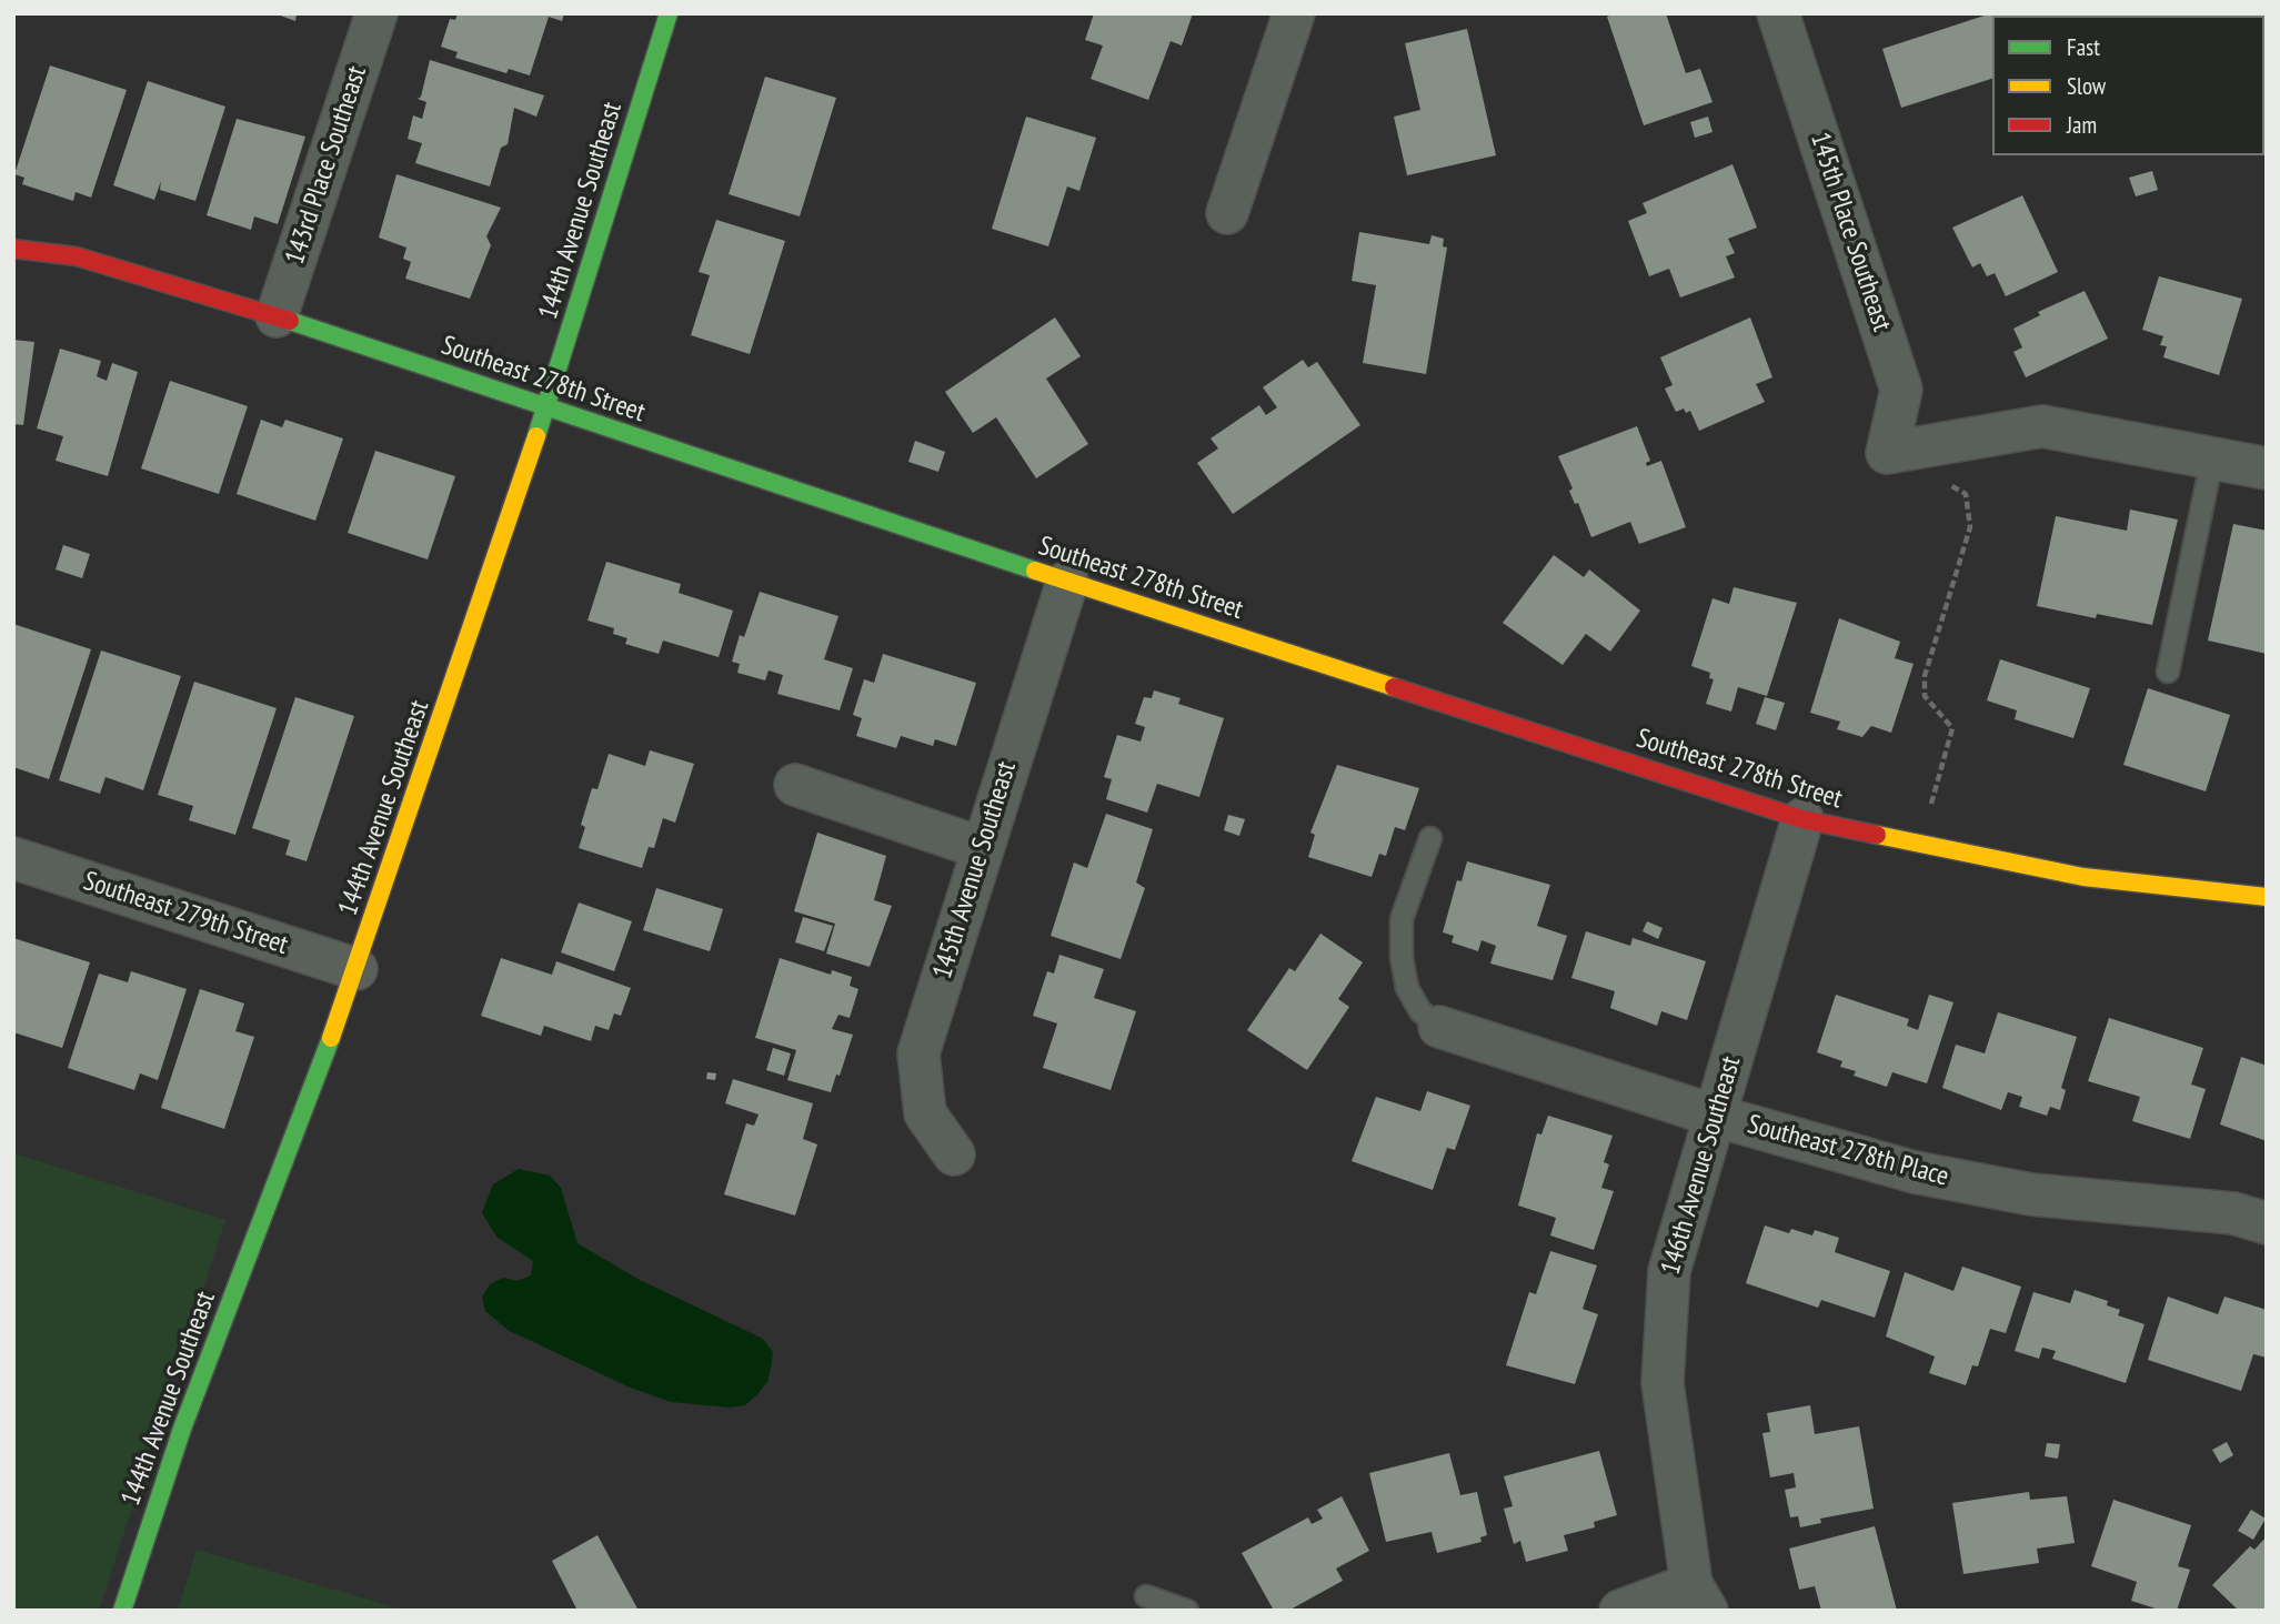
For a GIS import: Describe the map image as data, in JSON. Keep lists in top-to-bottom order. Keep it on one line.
{"streets":{"street":["143rd Place Southeast","144th Avenue Southeast","145th Place Southeast","Southeast 278th Street","145th Avenue Southeast","Southeast 279th Street","Southeast 278th Place","146th Avenue Southeast"]},"crossings":[["143rd Place Southeast","Southeast 278th Street"],["144th Avenue Southeast","Southeast 278th Street"],["144th Avenue Southeast","Southeast 279th Street"],["Southeast 278th Street","145th Avenue Southeast"],["Southeast 278th Street","146th Avenue Southeast"],["Southeast 278th Place","146th Avenue Southeast"]],"legend":["Fast","Slow","Jam"]}
